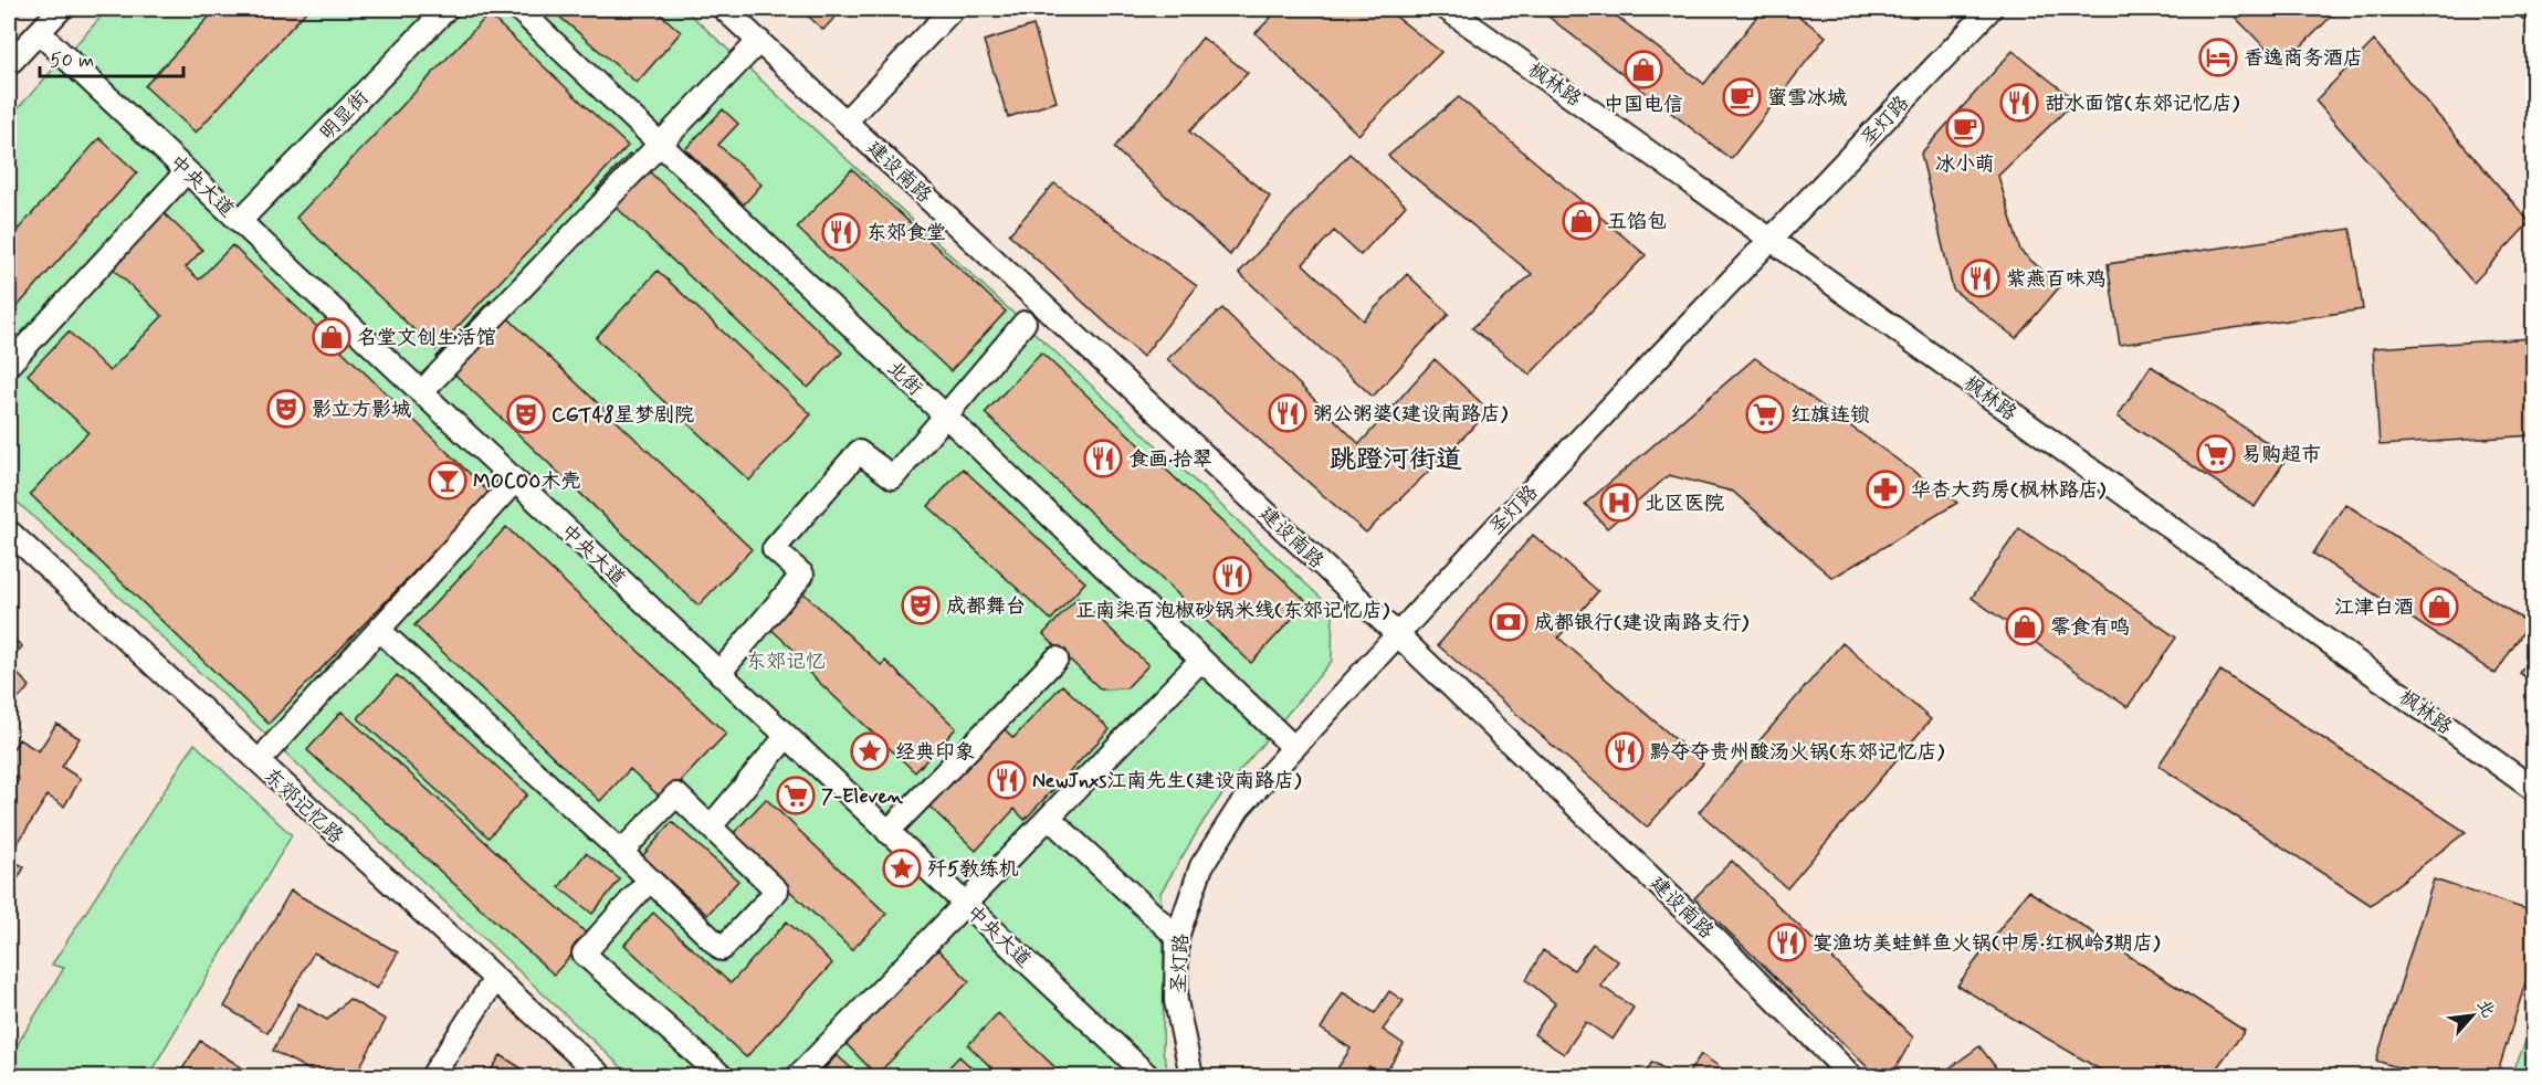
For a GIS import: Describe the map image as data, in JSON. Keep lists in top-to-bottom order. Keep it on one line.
{"streets":{"street":["枫林路","明显街","圣灯路","建设南路","中央大道","北街","东郊记忆路"]},"crossings":[["枫林路","圣灯路"],["明显街","中央大道"],["圣灯路","建设南路"],["圣灯路","北街"]],"districts":["跳蹬河街道"],"parks":["东郊记忆"],"places":{"hotel":["香逸商务酒店"],"shop":["中国电信","五馅包","名堂文创生活馆","江津白酒","零食有鸣"],"cafe":["蜜雪冰城","冰小萌"],"restaurant":["甜水面馆(东郊记忆店)","东郊食堂","紫燕百味鸡","粥公粥婆(建设南路店)","食画·拾翠","正南柒百泡椒砂锅米线(东郊记忆店)","黔夺夺贵州酸汤火锅(东郊记忆店)","NewJnxs江南先生(建设南路店)","宴渔坊美蛙鲜鱼火锅(中房·红枫岭3期店)"],"theatre":["影立方影城","CGT48星梦剧院","成都舞台"],"supermarket":["红旗连锁","易购超市","7-Eleven"],"bar":["MOCOO木壳"],"pharmacy":["华杏大药房(枫林路店)"],"hospital":["北区医院"],"bank":["成都银行(建设南路支行)"],"place":["经典印象","歼5教练机"]},"scale_bar":"50 m","north":"top right"}
